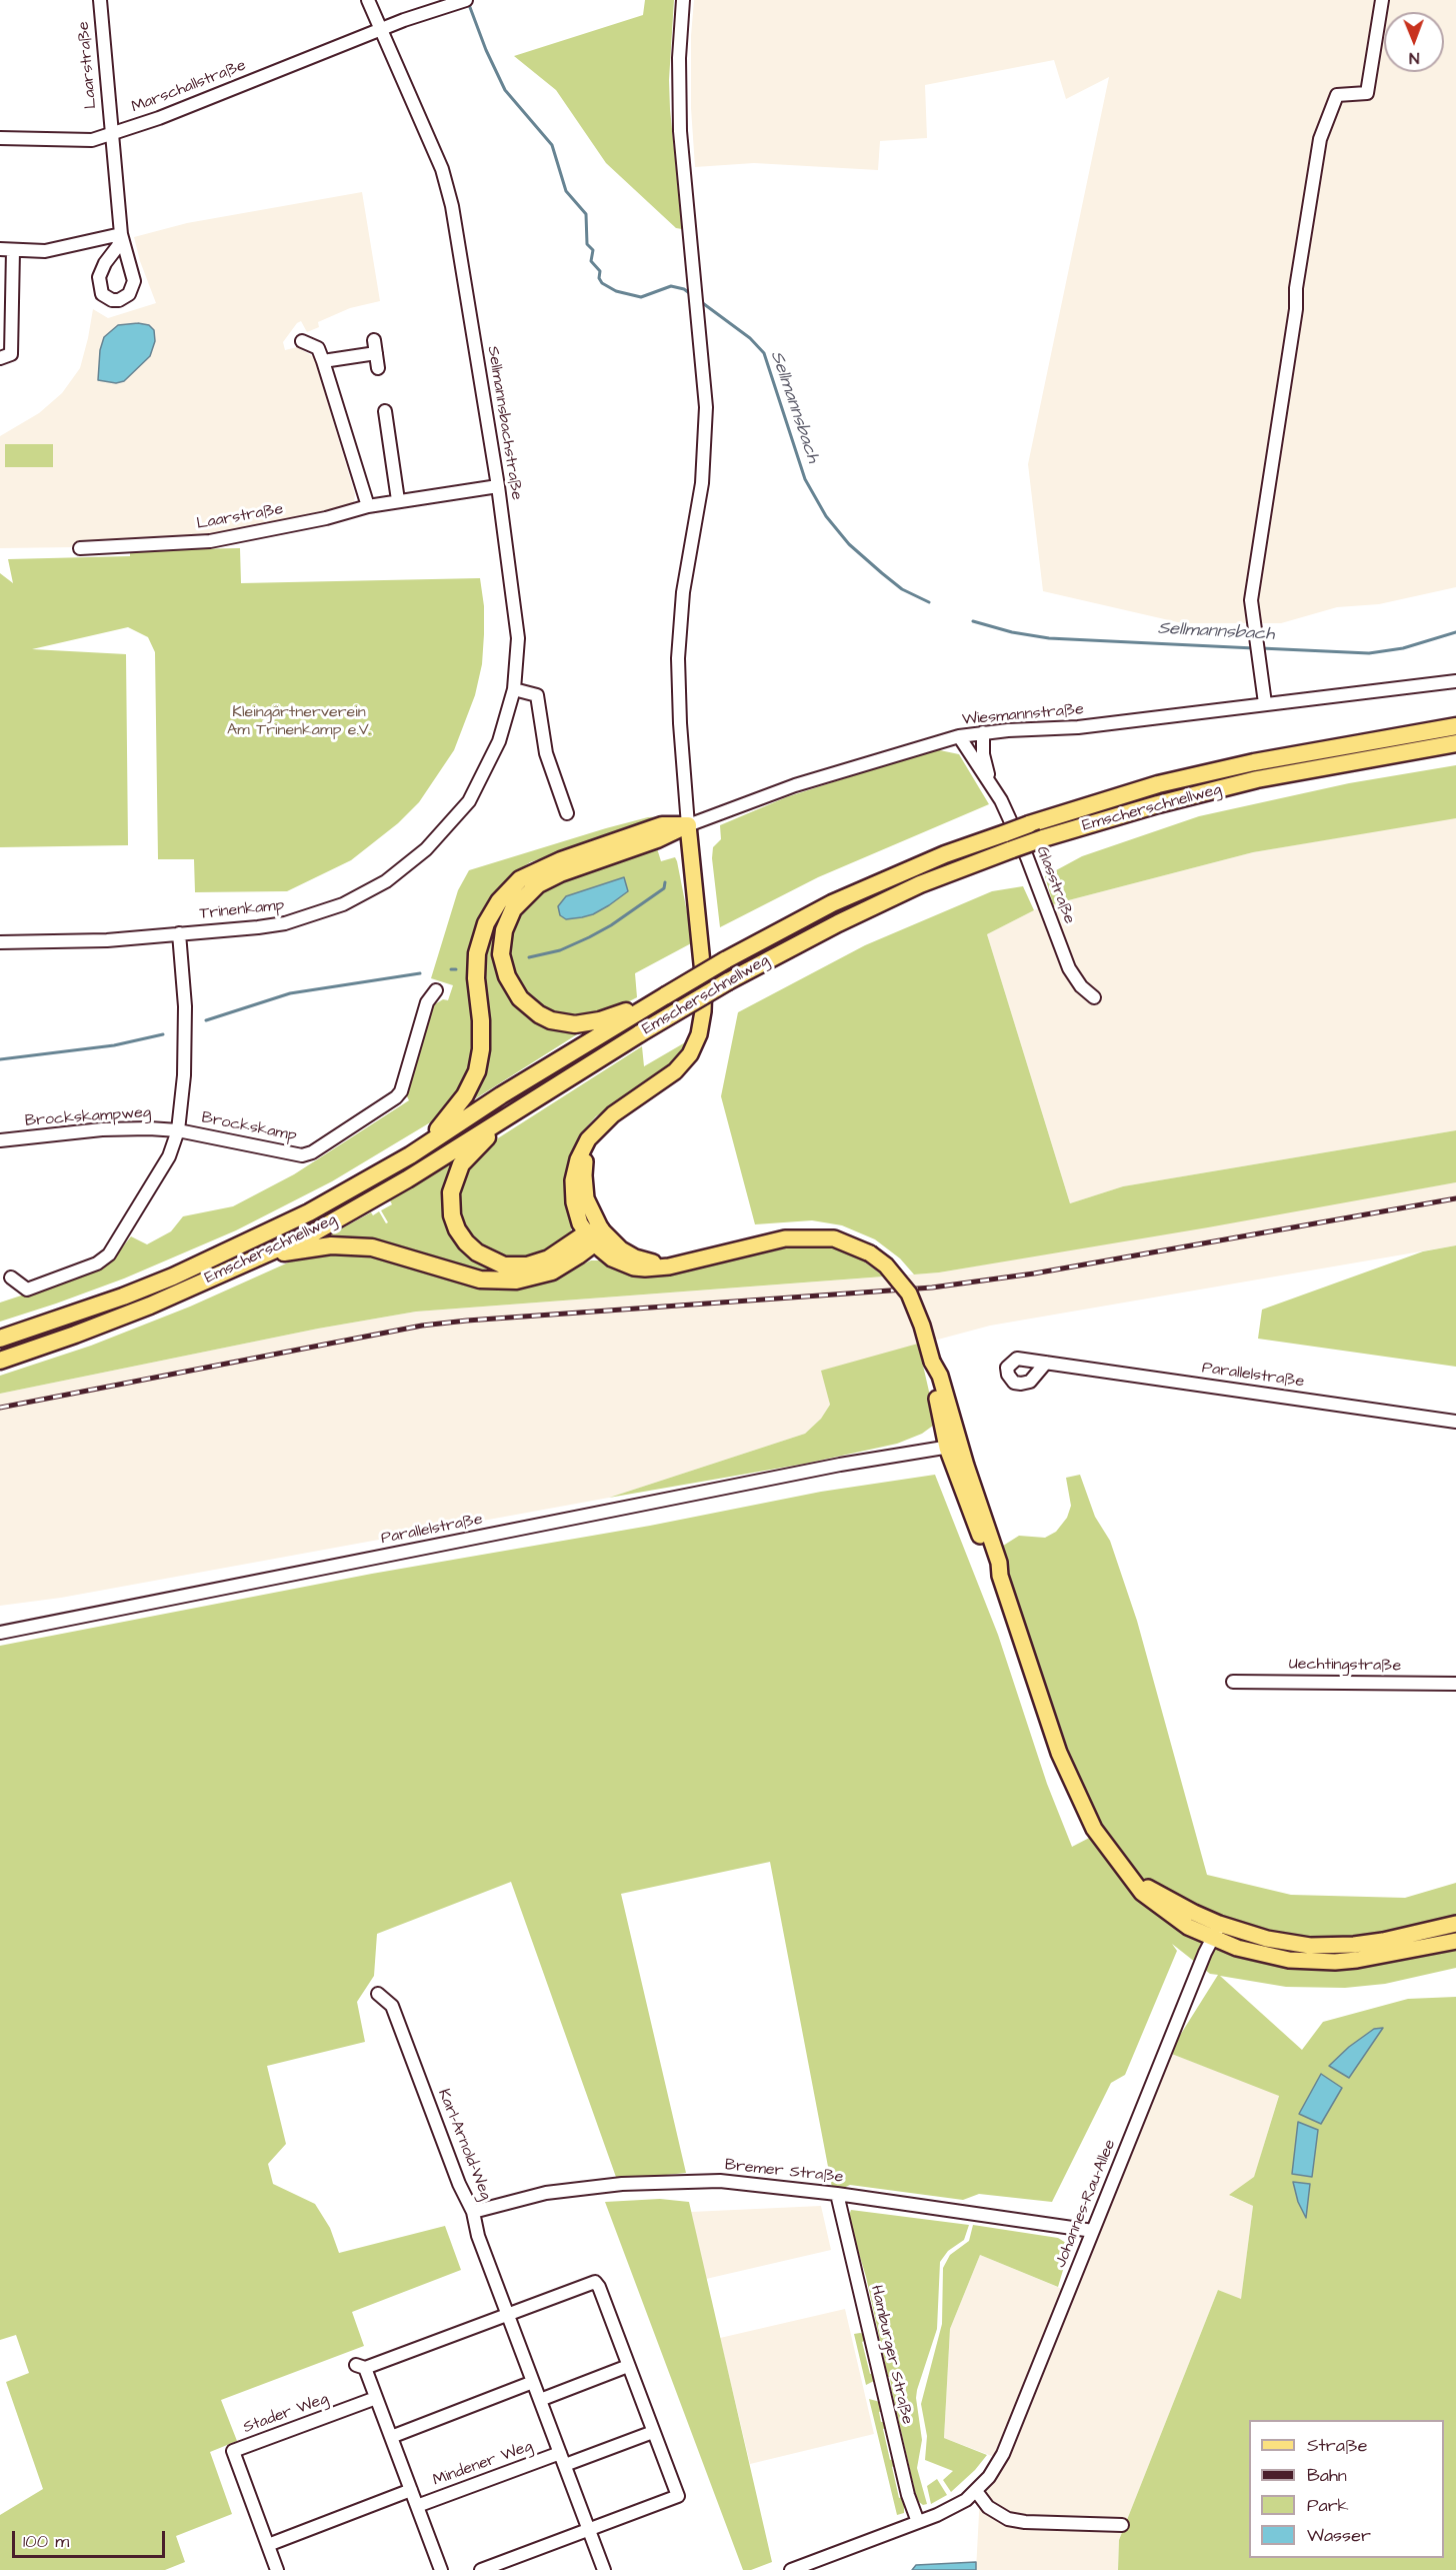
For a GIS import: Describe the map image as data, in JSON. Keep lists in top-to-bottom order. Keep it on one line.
{"streets":{"highway":["Emscherschnellweg"],"street":["Laarstraße","Marschallstraße","Sellmannsbachstraße","Wiesmannstraße","Glasstraße","Trinenkamp","Brockskampweg","Brockskamp","Parallelstraße","Uechtingstraße","Karl-Arnold-Weg","Bremer Straße","Johannes-Rau-Allee","Hamburger Straße","Stader Weg","Mindener Weg"]},"crossings":[["Laarstraße","Marschallstraße"],["Laarstraße","Sellmannsbachstraße"],["Marschallstraße","Sellmannsbachstraße"],["Sellmannsbachstraße","Trinenkamp"],["Wiesmannstraße","Glasstraße"],["Trinenkamp","Brockskamp"],["Brockskampweg","Brockskamp"],["Karl-Arnold-Weg","Bremer Straße"],["Karl-Arnold-Weg","Mindener Weg"],["Bremer Straße","Johannes-Rau-Allee"],["Bremer Straße","Hamburger Straße"],["Johannes-Rau-Allee","Hamburger Straße"],["Stader Weg","Mindener Weg"]],"water":["Sellmannsbach"],"parks":["Kleingärtnerverein Am Trinenkamp e.V."],"legend":["Straße","Bahn","Park","Wasser"],"scale_bar":"100 m","north":"bottom"}
